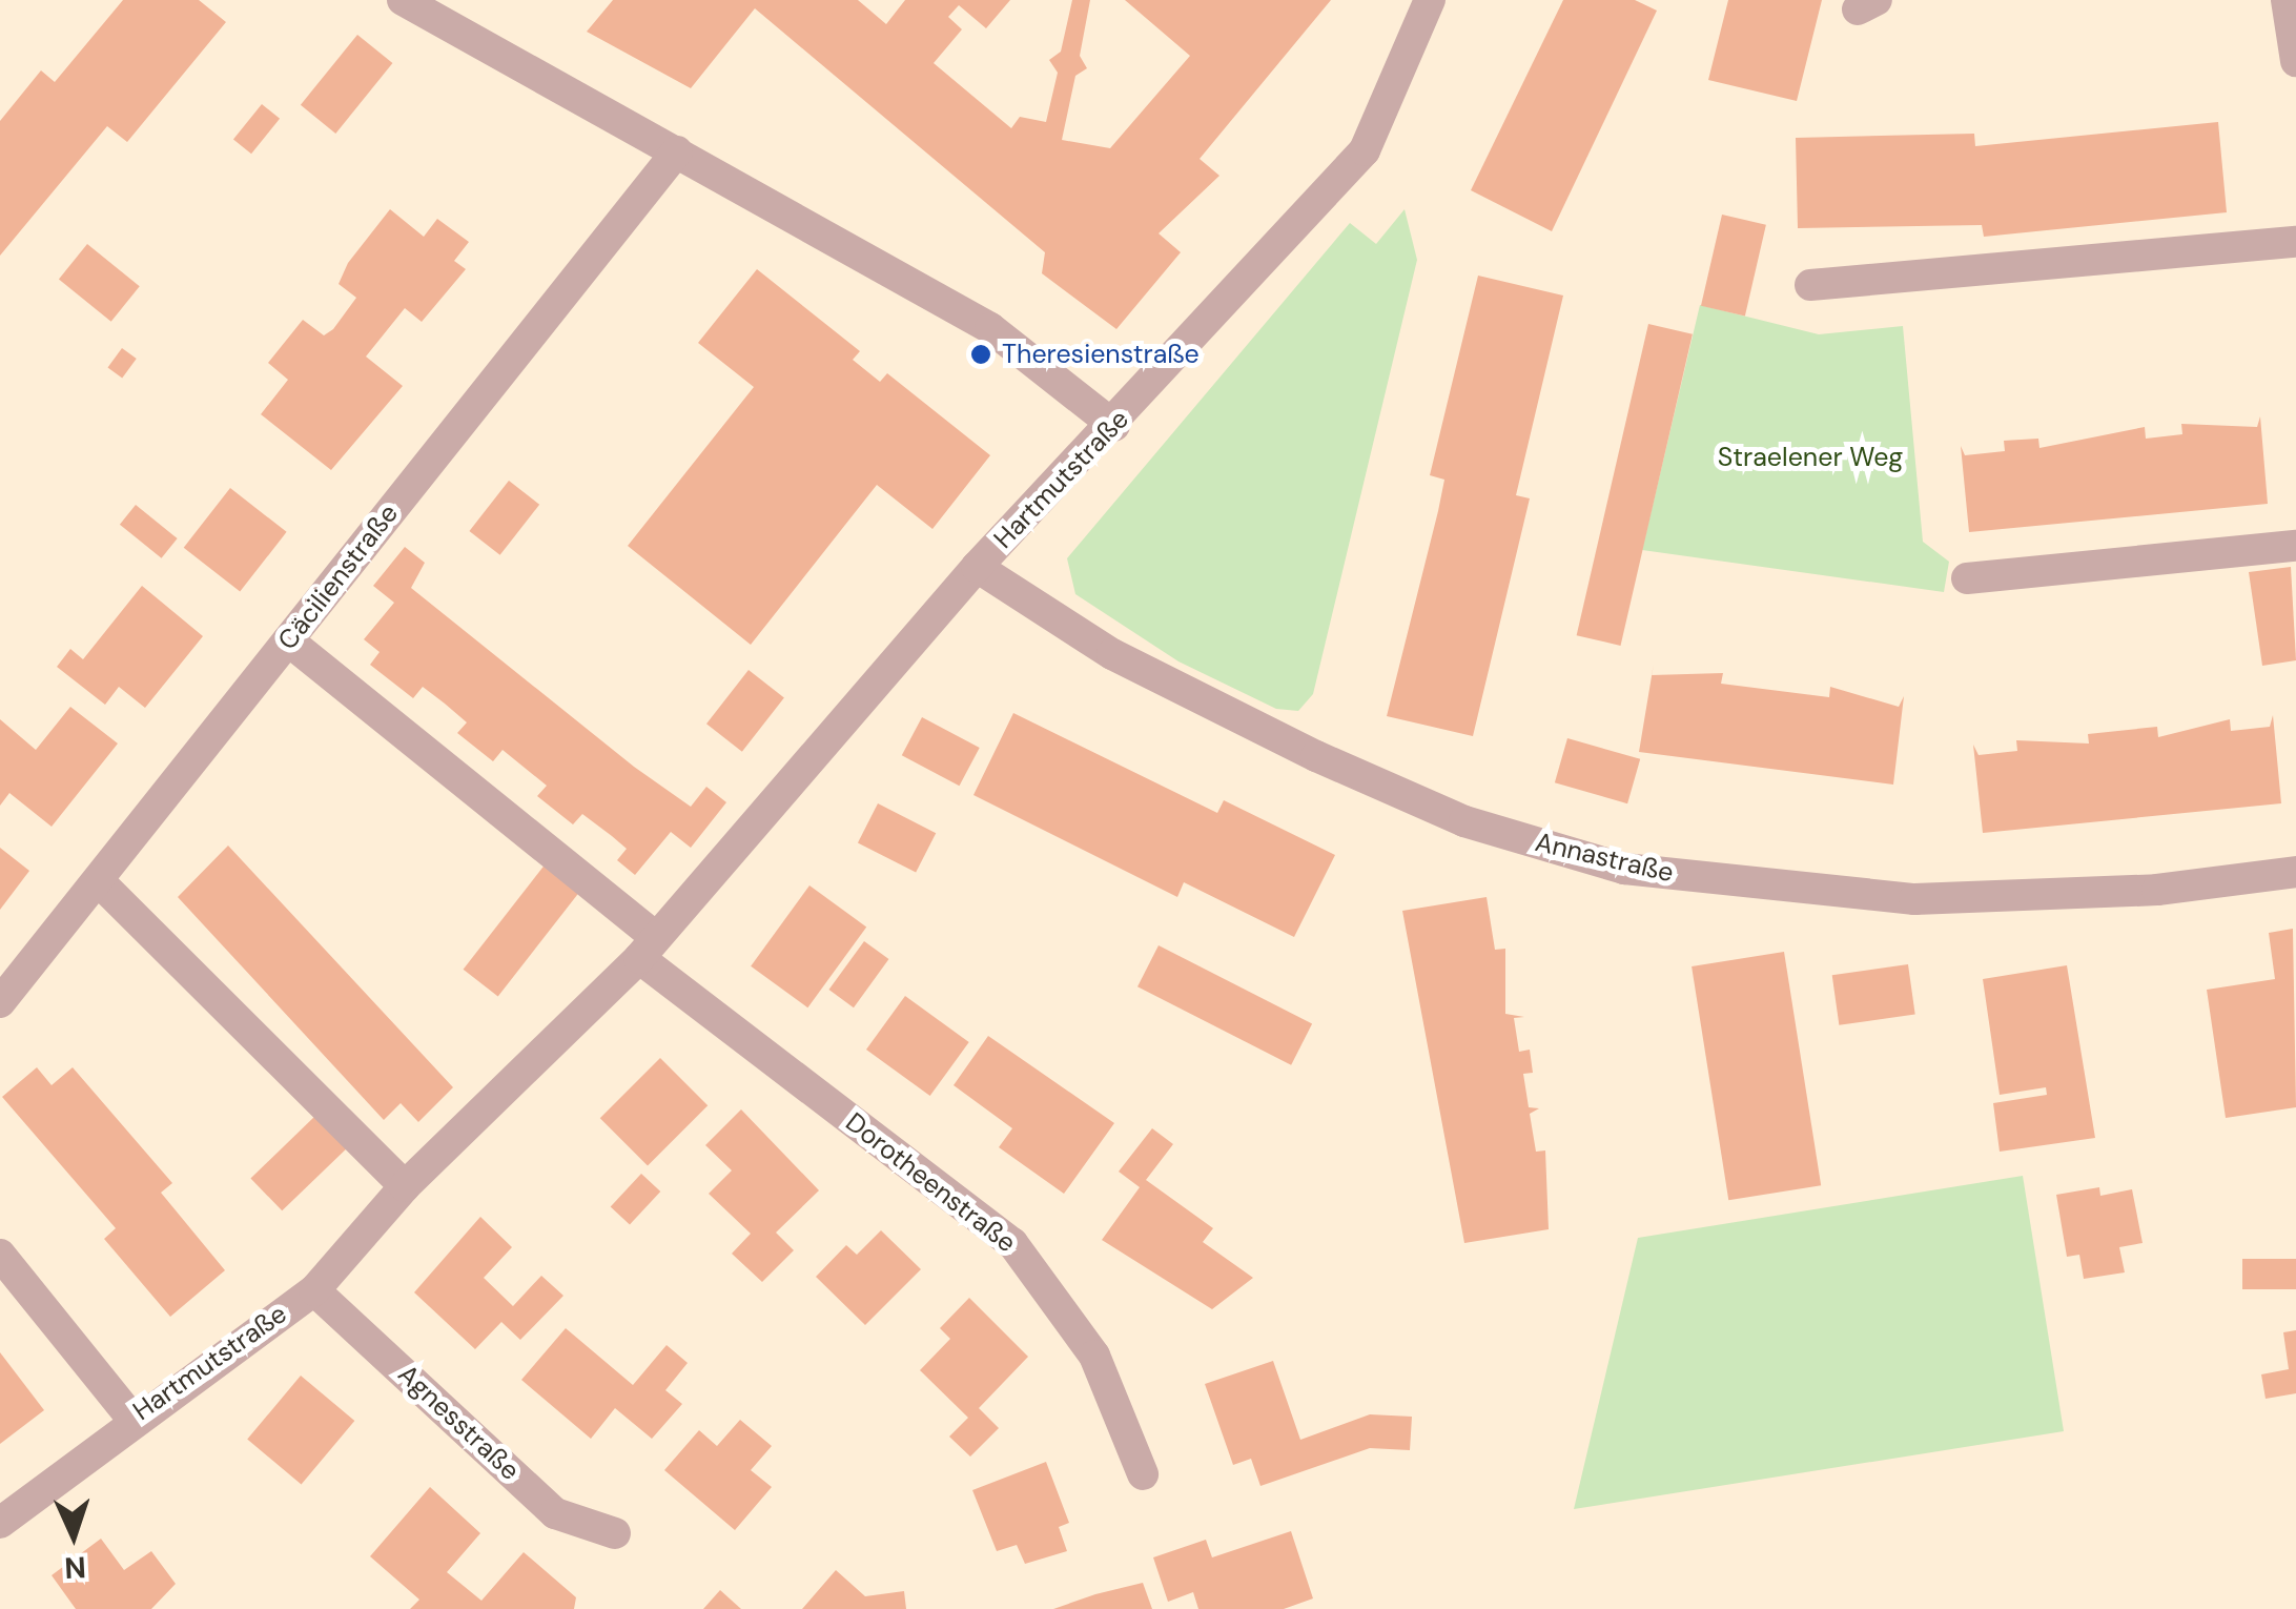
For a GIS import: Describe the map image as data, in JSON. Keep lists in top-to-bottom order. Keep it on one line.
{"streets":{"street":["Hartmutstraße","Cäcilienstraße","Annastraße","Dorotheenstraße","Agnesstraße"]},"crossings":[["Hartmutstraße","Annastraße"],["Hartmutstraße","Dorotheenstraße"],["Hartmutstraße","Agnesstraße"]],"parks":["Straelener Weg"],"places":["Theresienstraße"],"north":"bottom"}
